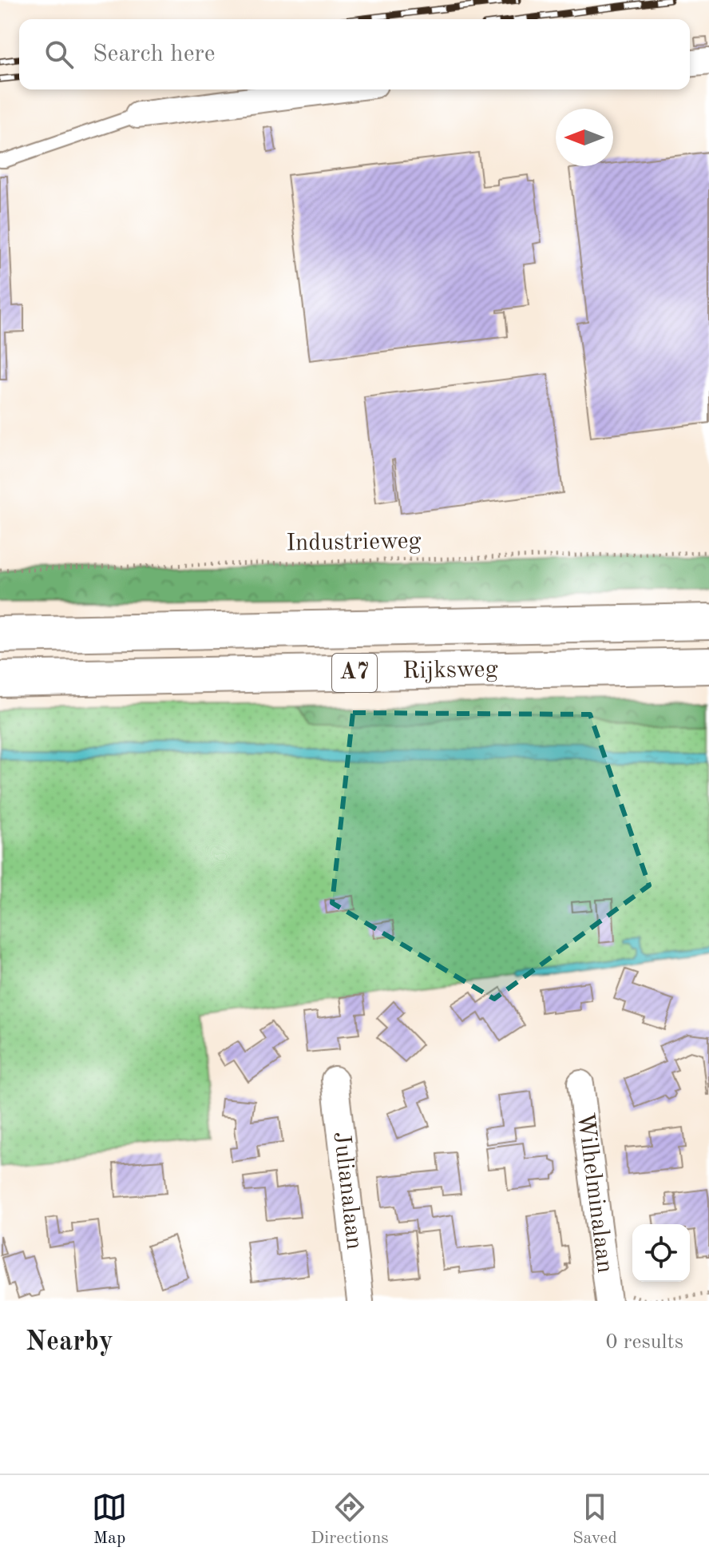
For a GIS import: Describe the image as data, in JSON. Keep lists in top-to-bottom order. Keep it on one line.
{"streets":{"highway":["Rijksweg","A7"],"street":["Julianalaan","Wilhelminalaan"],"path":["Industrieweg"]},"north":"left","page":{"search":"Search here","heading":["Nearby","0 results"],"nav":["Map","Directions","Saved"]}}
